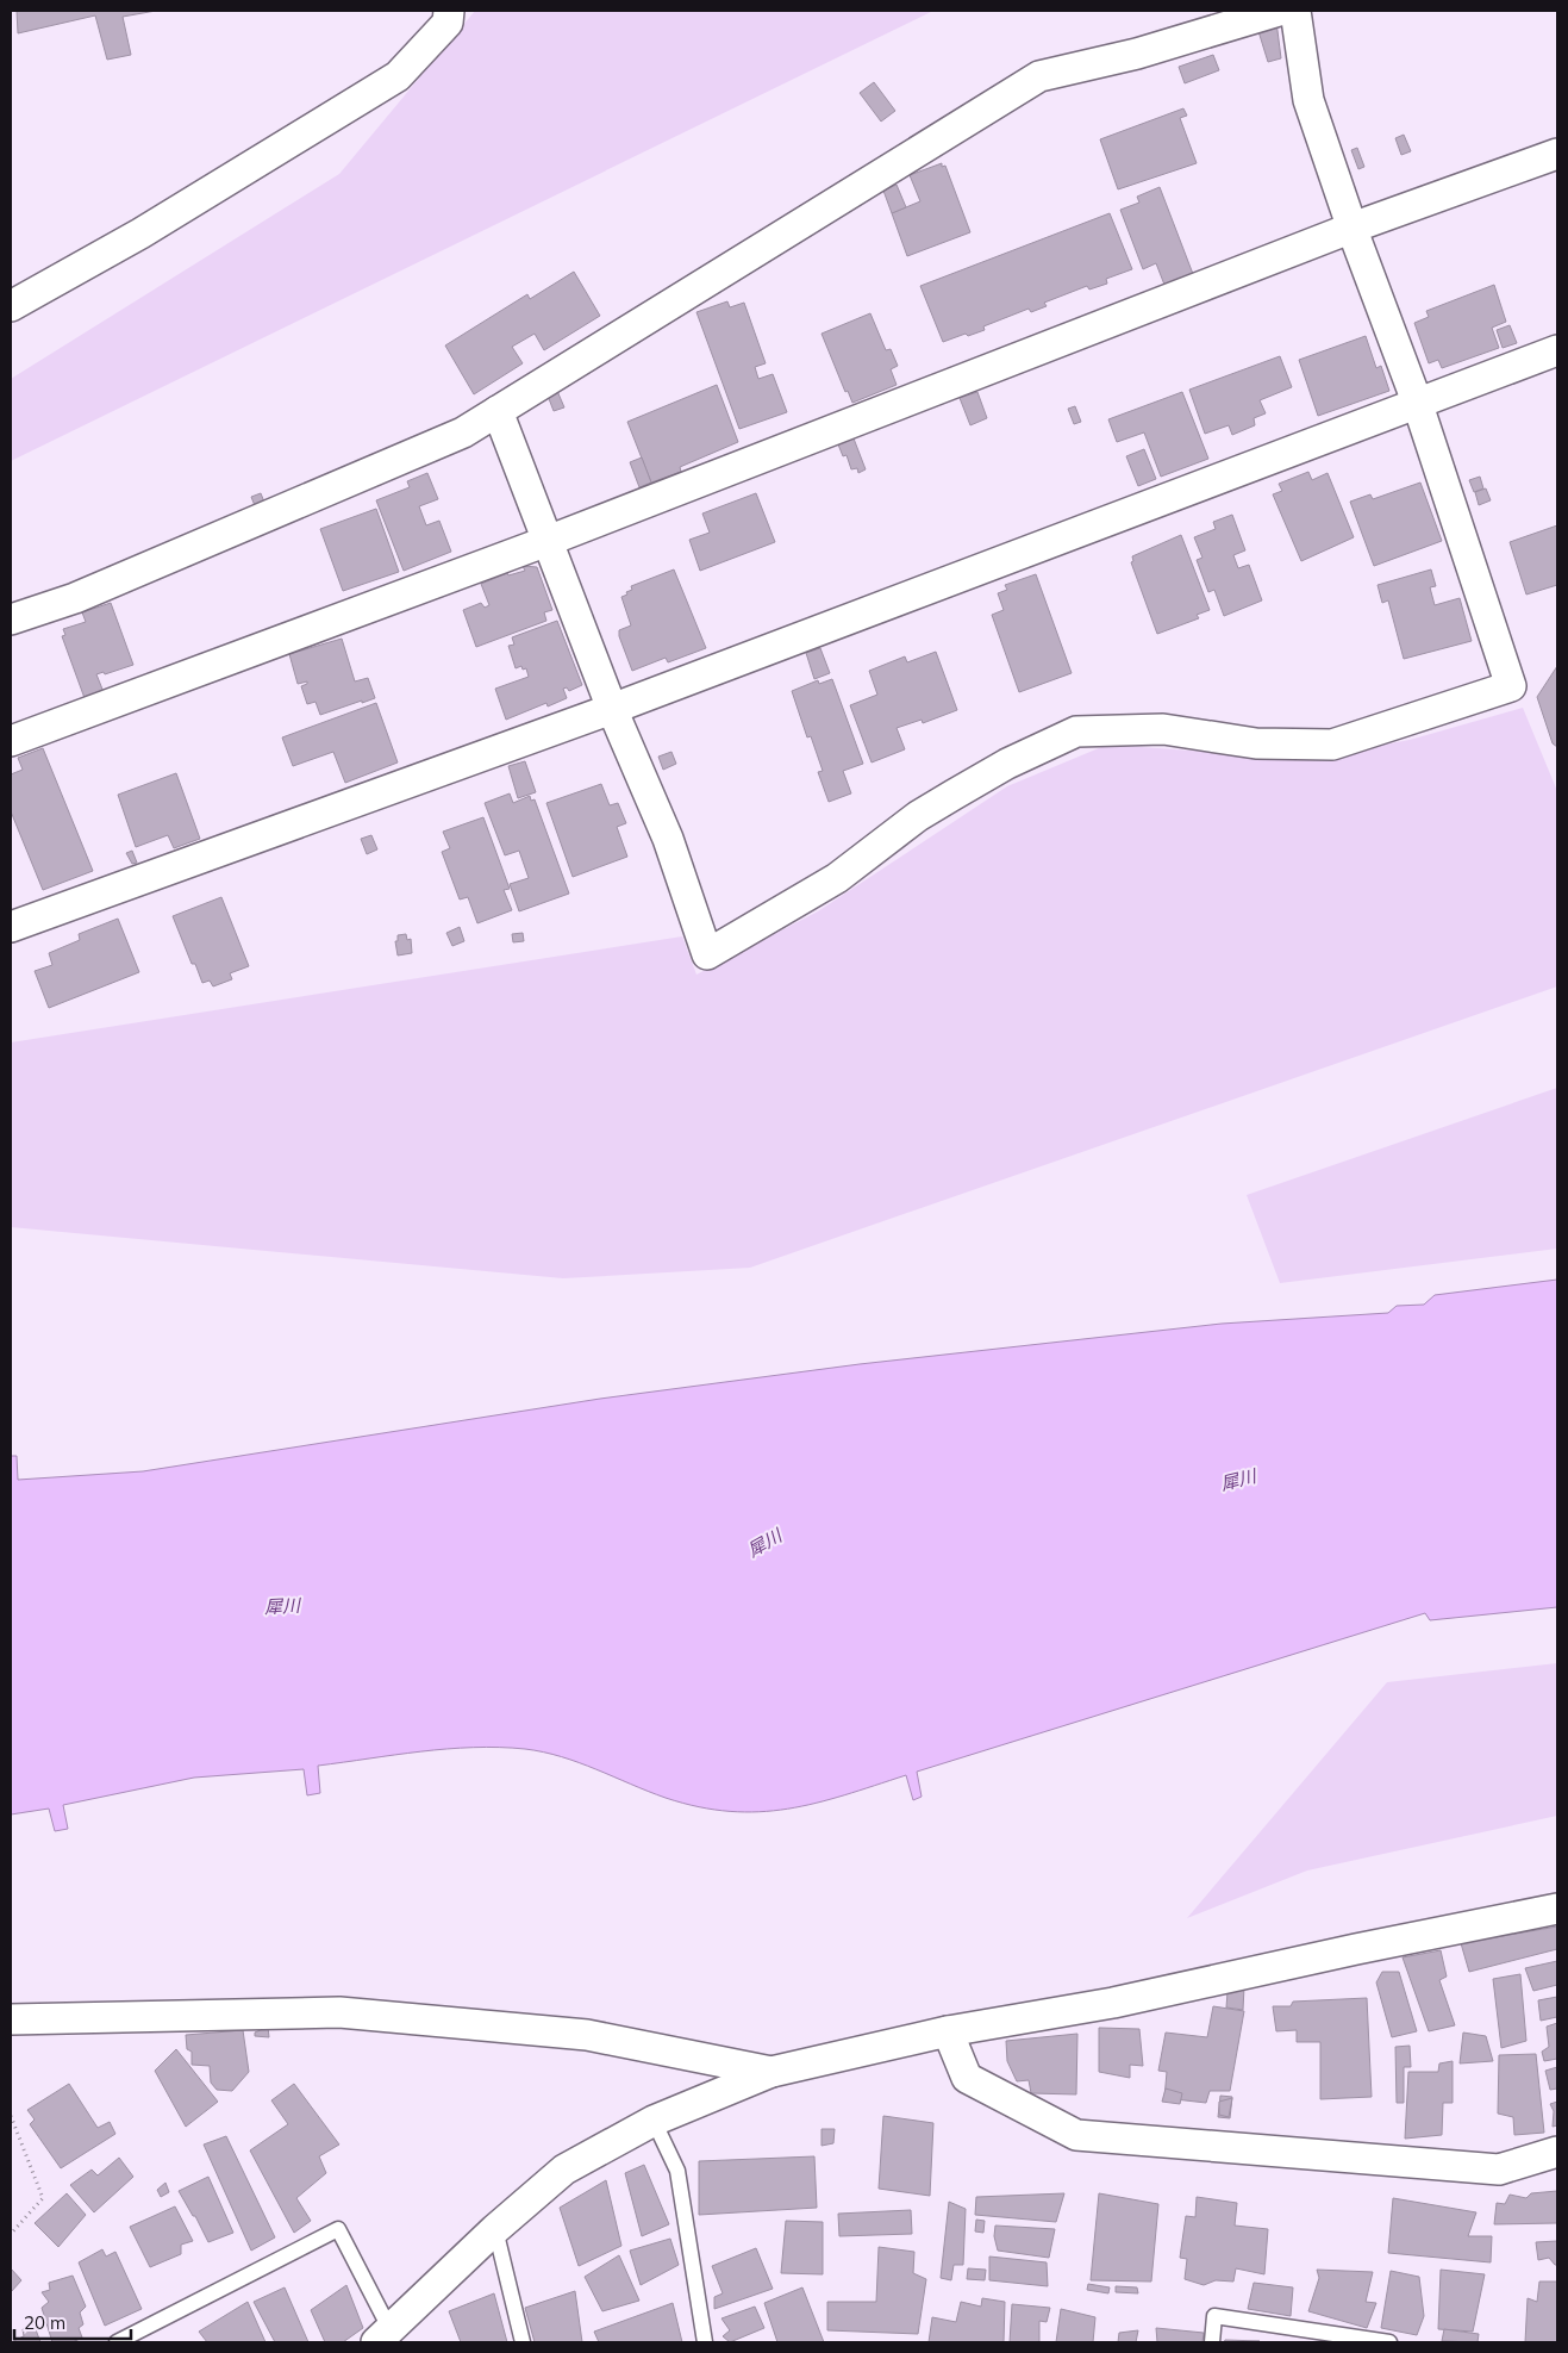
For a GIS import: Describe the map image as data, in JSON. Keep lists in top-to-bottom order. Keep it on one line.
{"water":["犀川"],"scale_bar":"20 m"}
